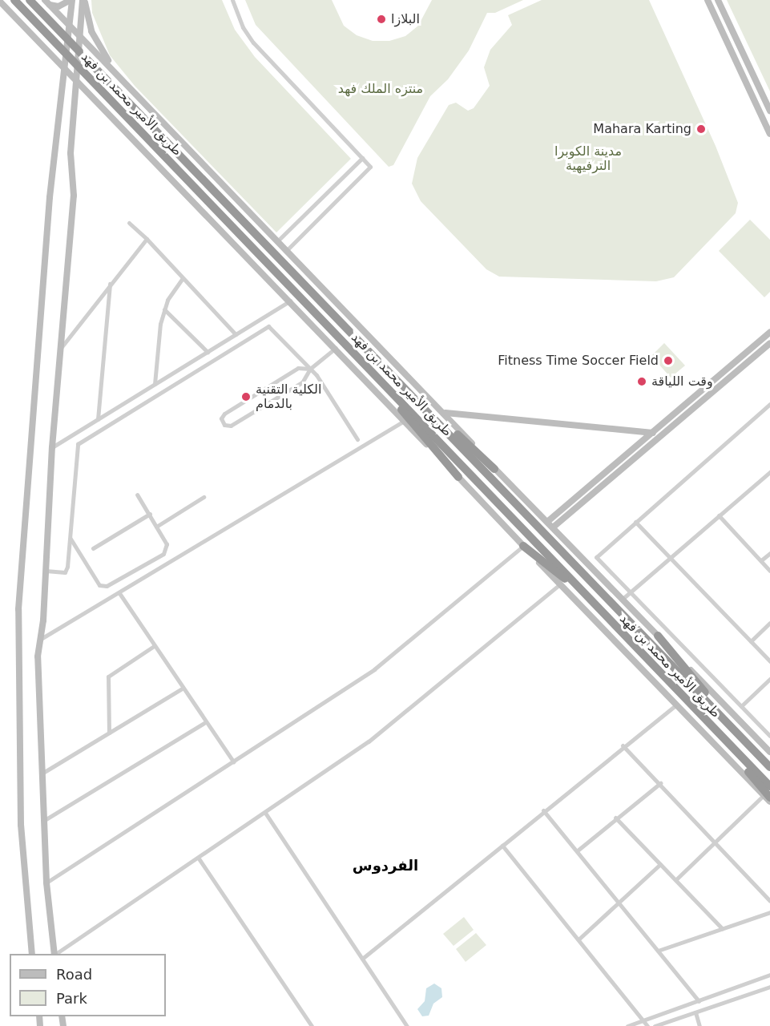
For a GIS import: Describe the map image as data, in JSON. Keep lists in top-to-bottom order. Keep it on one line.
{"streets":{"highway":["طريق الأمير محمد بن فهد"]},"districts":["الفردوس"],"parks":["منتزه الملك فهد","مدينة الكوبرا الترفيهية"],"places":["البلازا","Mahara Karting","Fitness Time Soccer Field","وقت اللياقة","الكلية التقنية بالدمام"],"legend":["Road","Park"]}
